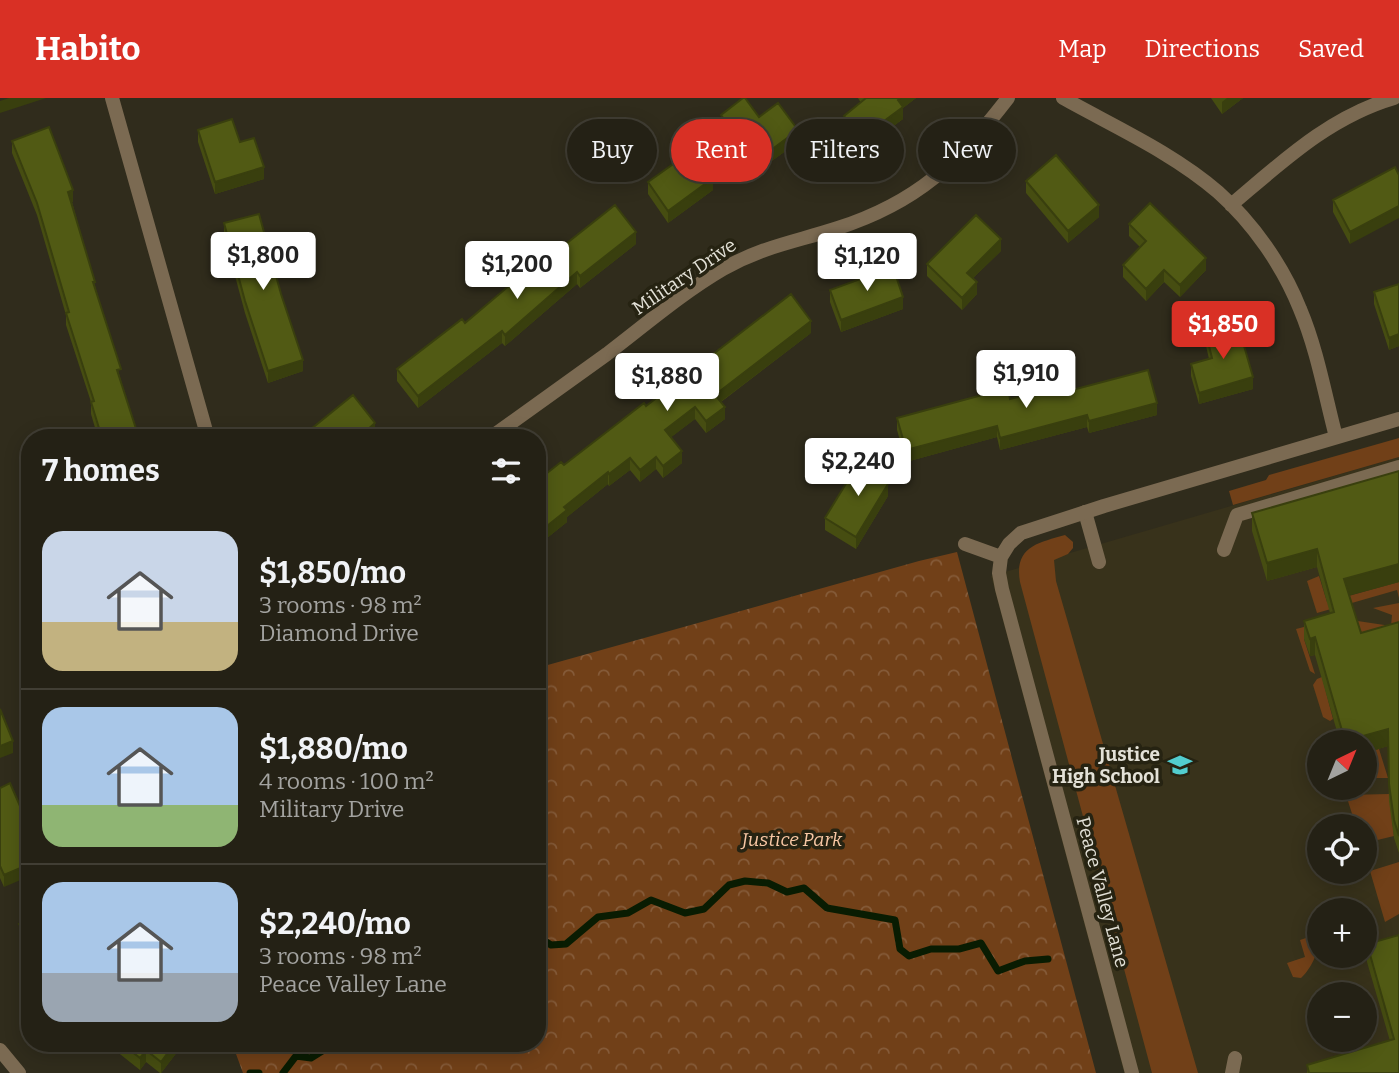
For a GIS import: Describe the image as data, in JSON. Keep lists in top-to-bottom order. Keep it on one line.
{"streets":{"street":["Military Drive","Peace Valley Lane"]},"parks":["Justice Park"],"places":{"school or university":["Justice High School"]},"north":"top right","page":{"header":"Habito","nav":["Map","Directions","Saved"],"chip":["Buy","Rent","Filters","New"],"price":["$1,800","$1,120","$1,200","$1,850","$1,910","$1,880","$2,240"],"heading":"7 homes","list":[{"name":"$1,850/mo","note":"3 rooms · 98 m² · Diamond Drive"},{"name":"$1,880/mo","note":"4 rooms · 100 m² · Military Drive"},{"name":"$2,240/mo","note":"3 rooms · 98 m² · Peace Valley Lane"}],"map_buttons":["+","−"]}}
